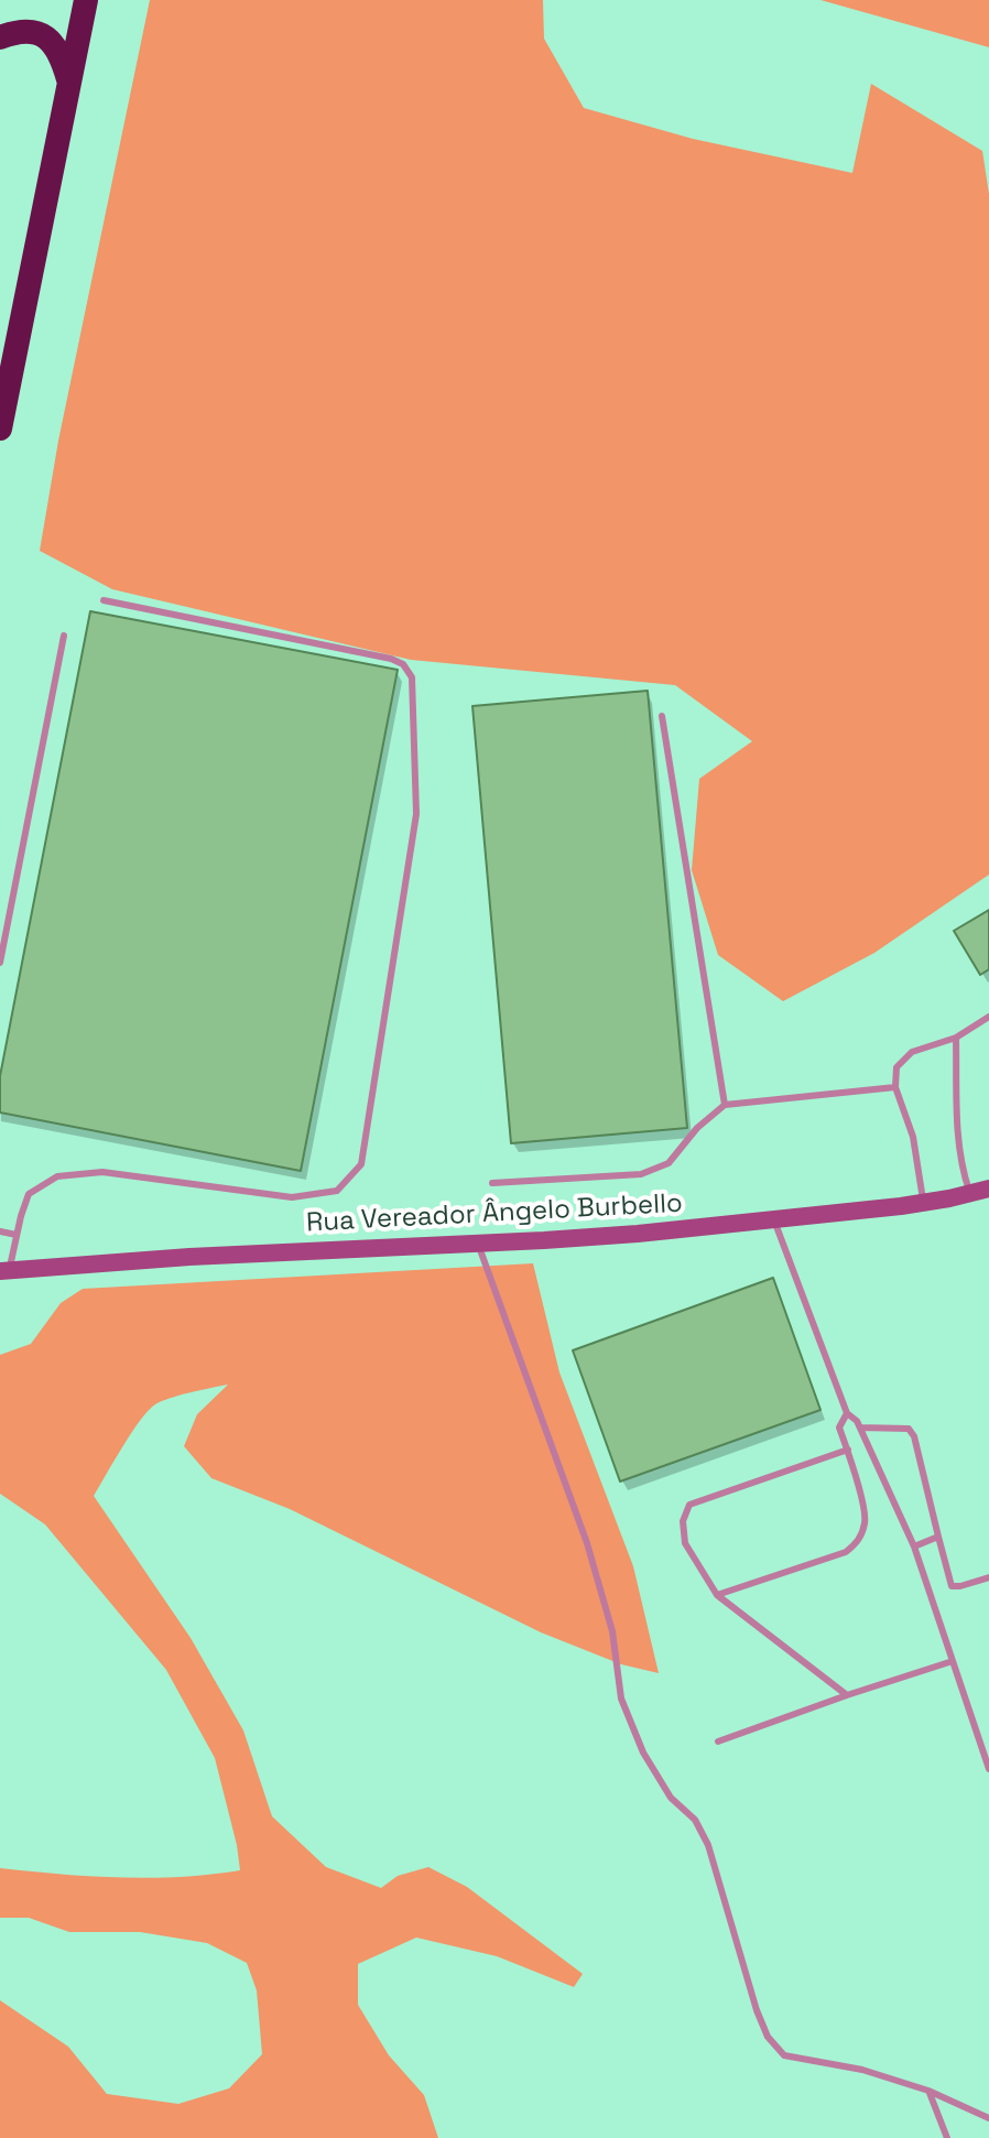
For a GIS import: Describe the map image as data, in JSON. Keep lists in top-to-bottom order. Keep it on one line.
{"streets":{"main road":["Rua Vereador Ângelo Burbello"]}}
